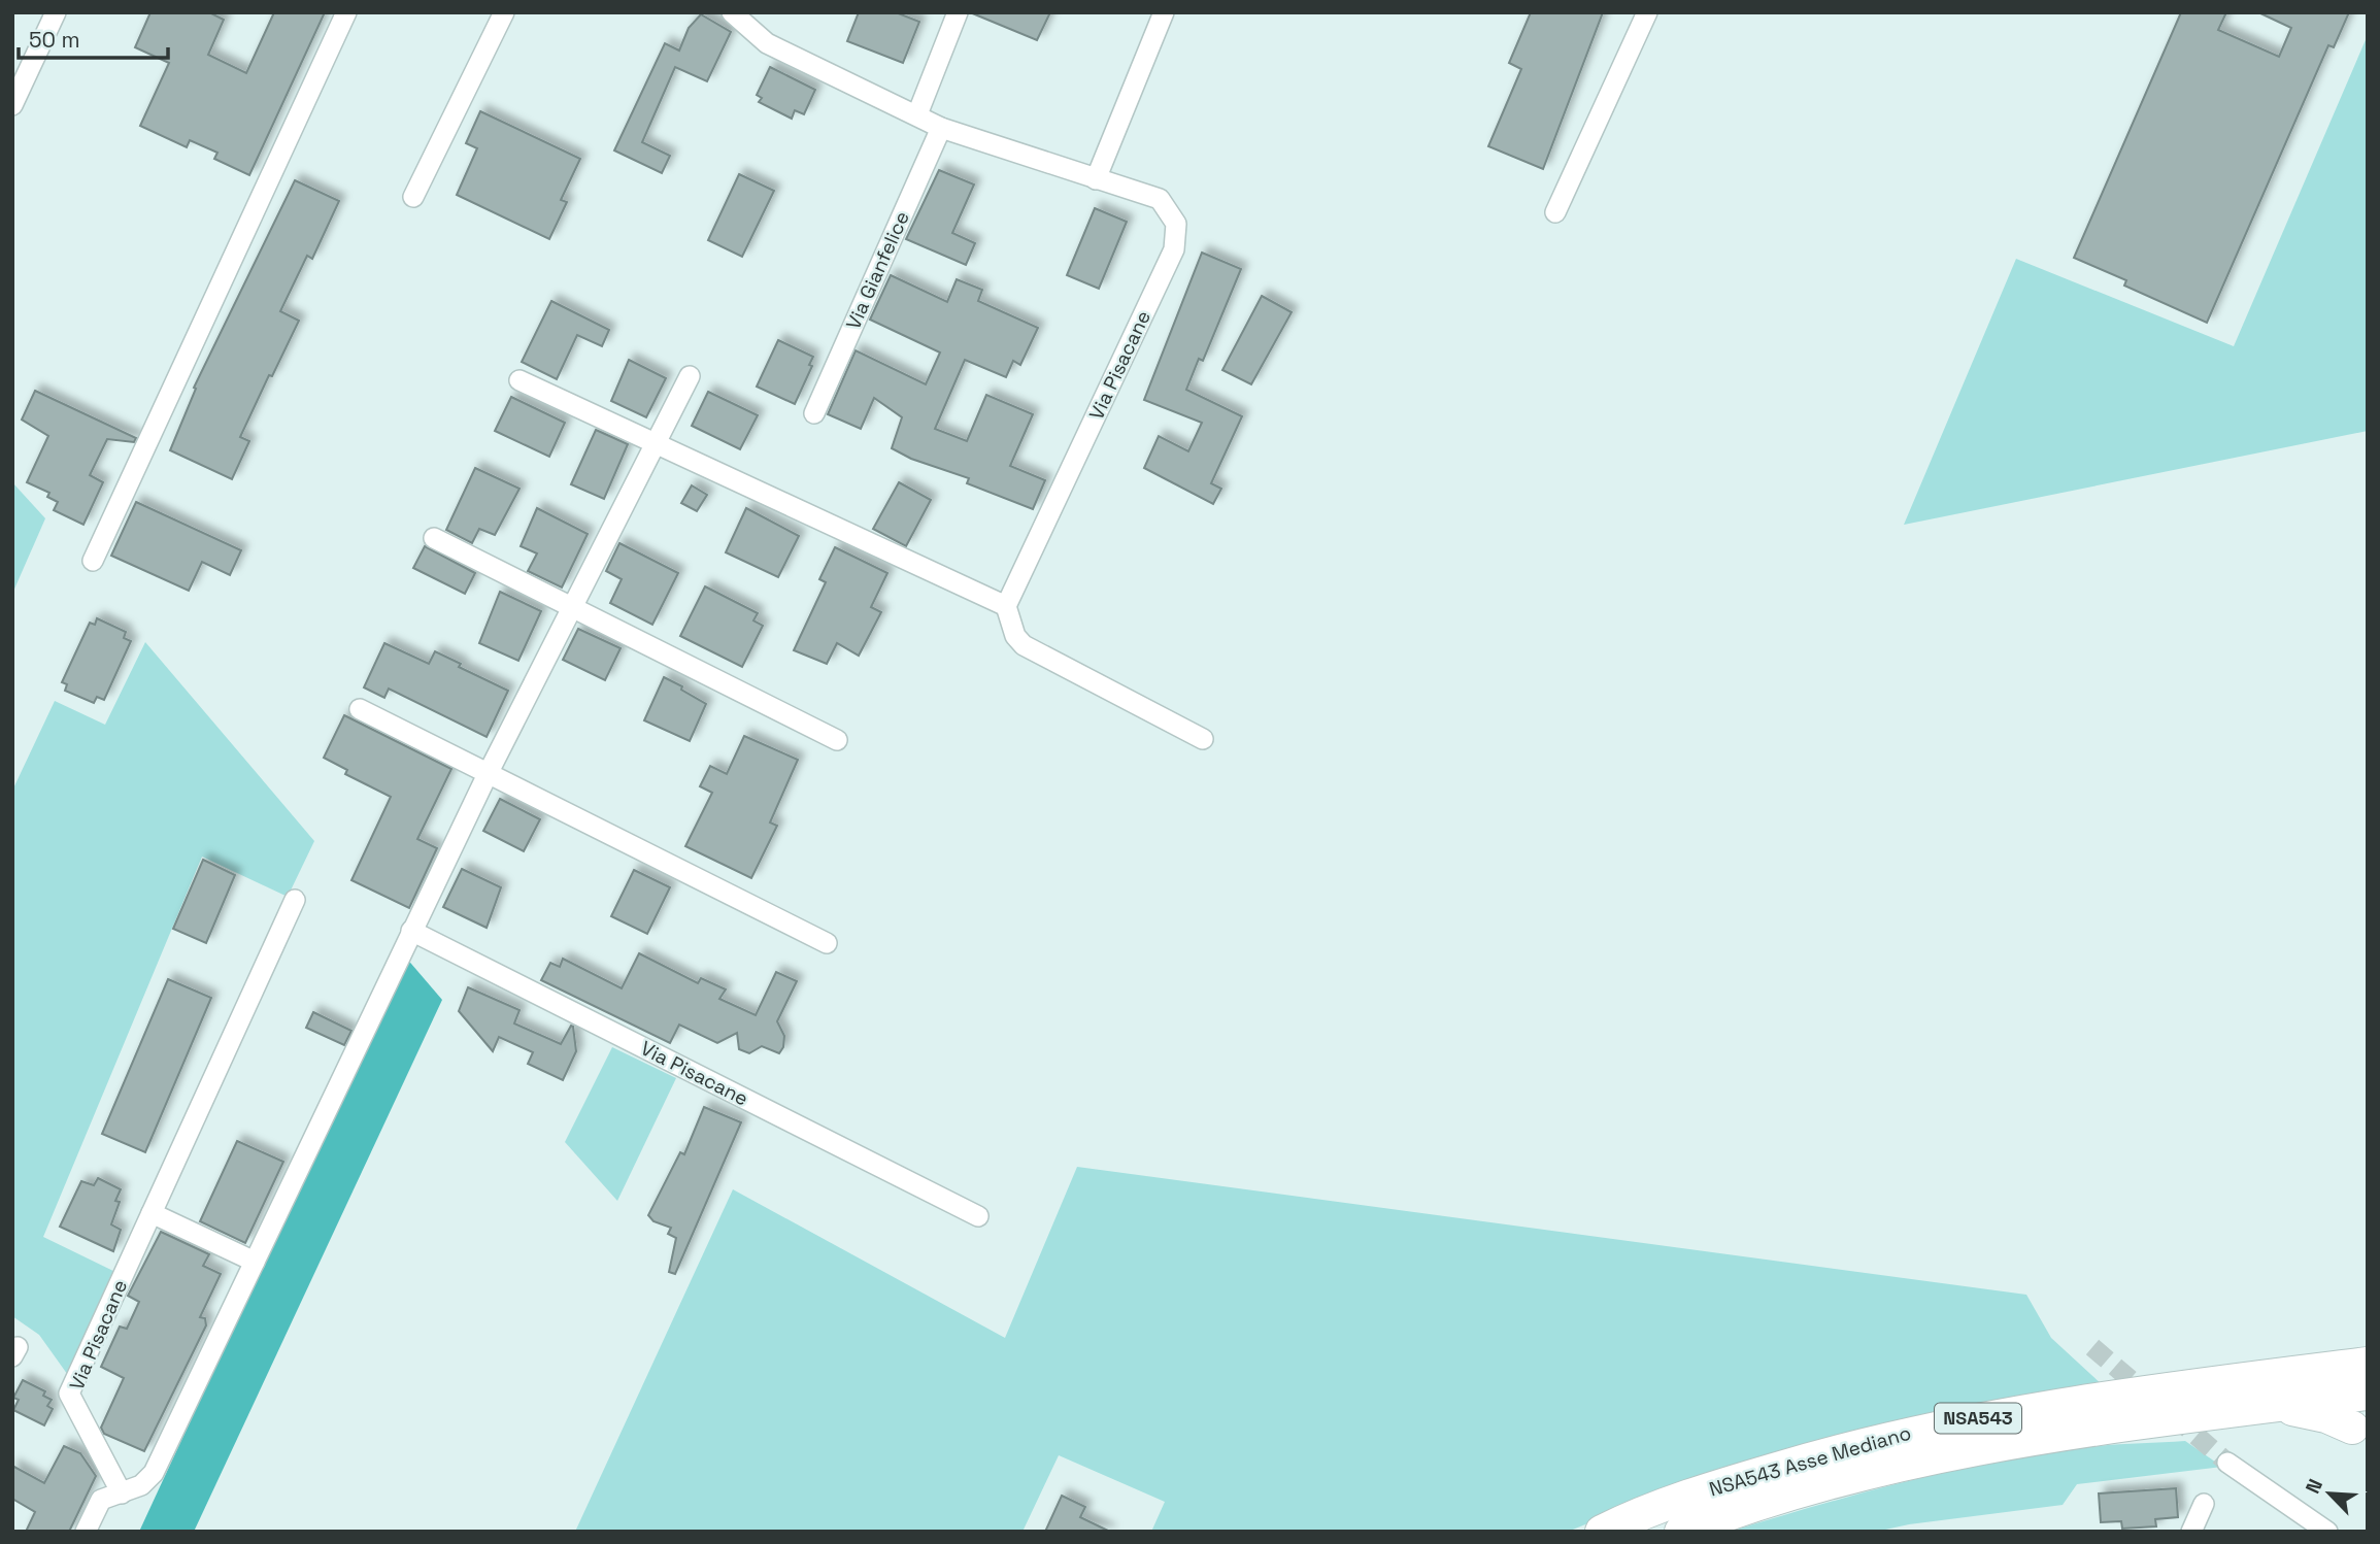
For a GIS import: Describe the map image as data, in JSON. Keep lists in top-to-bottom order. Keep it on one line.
{"streets":{"highway":["NSA543","NSA543 Asse Mediano"],"street":["Via Gianfelice","Via Pisacane"]},"crossings":[["Via Gianfelice","Via Pisacane"]],"scale_bar":"50 m","north":"top left"}
